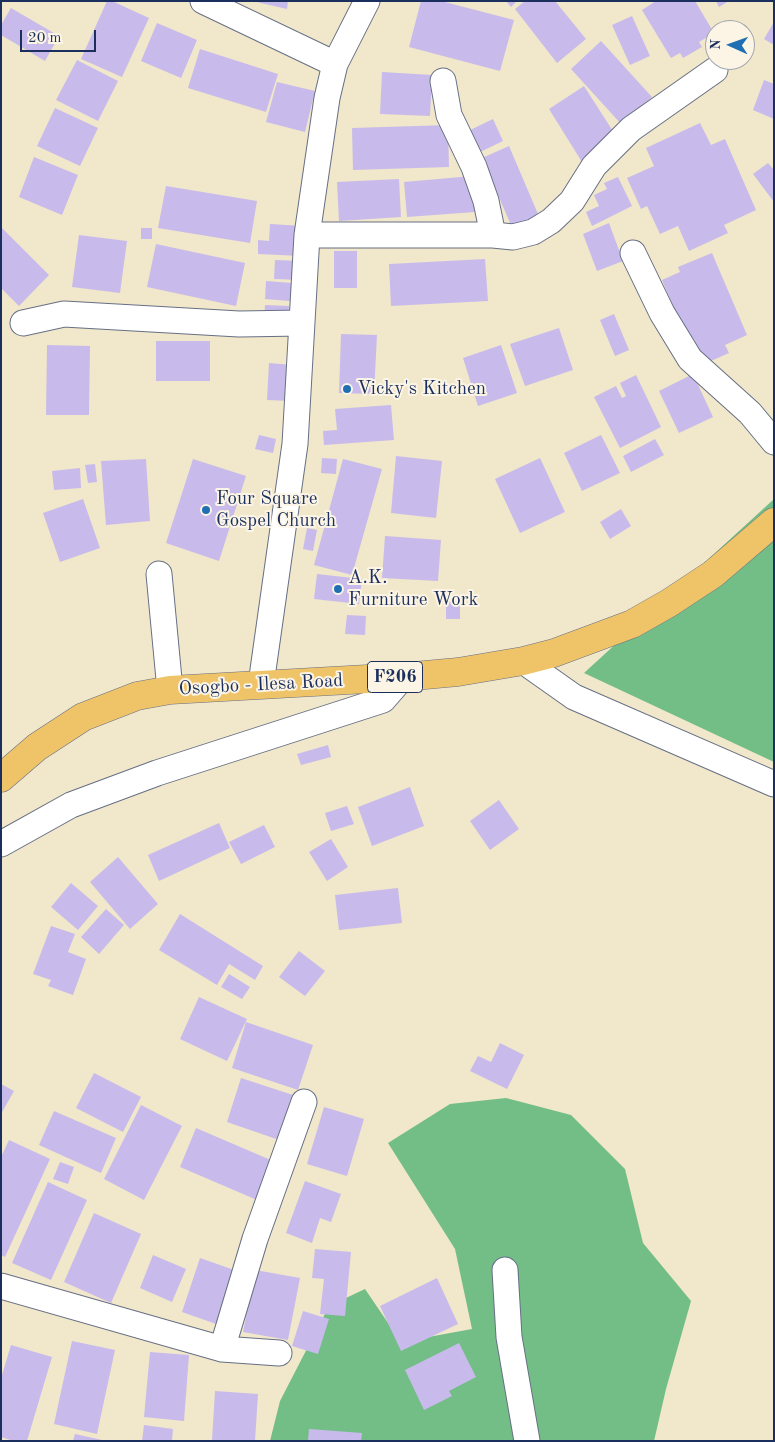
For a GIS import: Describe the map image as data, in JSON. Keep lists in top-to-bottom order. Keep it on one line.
{"streets":{"main road":["F206","Osogbo - Ilesa Road"]},"places":["Vicky's Kitchen","Four Square Gospel Church","A.K. Furniture Work"],"scale_bar":"20 m","north":"left"}
